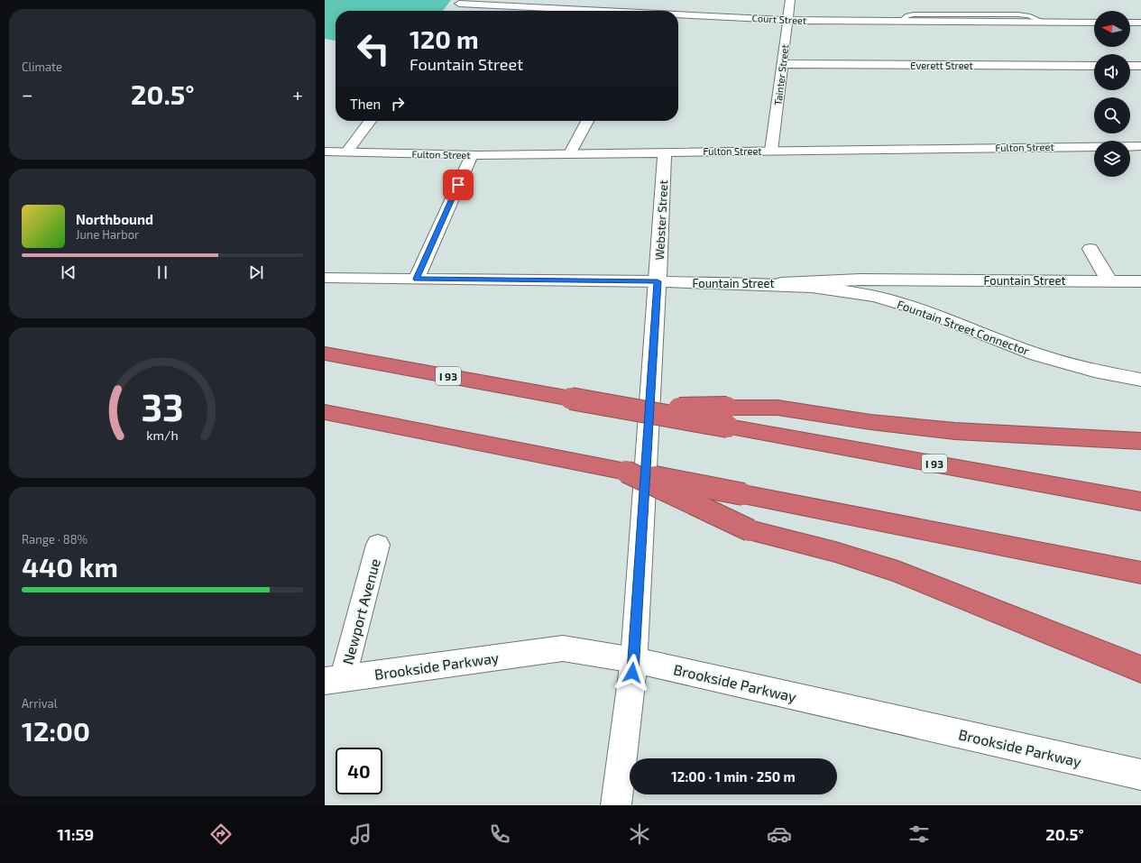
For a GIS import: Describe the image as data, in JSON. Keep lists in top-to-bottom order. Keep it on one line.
{"streets":{"highway":["I 93"],"street":["Court Street","Everett Street","Tainter Street","Fulton Street","Webster Street","Fountain Street","Fountain Street Connector","Newport Avenue","Brookside Parkway"]},"crossings":[["Court Street","Tainter Street"],["Everett Street","Tainter Street"],["Tainter Street","Fulton Street"],["Fulton Street","Webster Street"],["Webster Street","Fountain Street"],["Webster Street","Brookside Parkway"],["Fountain Street","Fountain Street Connector"],["Newport Avenue","Brookside Parkway"]],"north":"left","page":{"tile":["Climate",["Range · 88%","440 km"],["Arrival","12:00"]],"turn":["120 m","Fountain Street"],"heat":["−","20.5°","+"],"then":"Then","song":["Northbound","June Harbor"],"limit":"40","trip":"12:00 · 1 min · 250 m","tabs":["11:59","20.5°"],"gauge":["33","km/h"]}}
